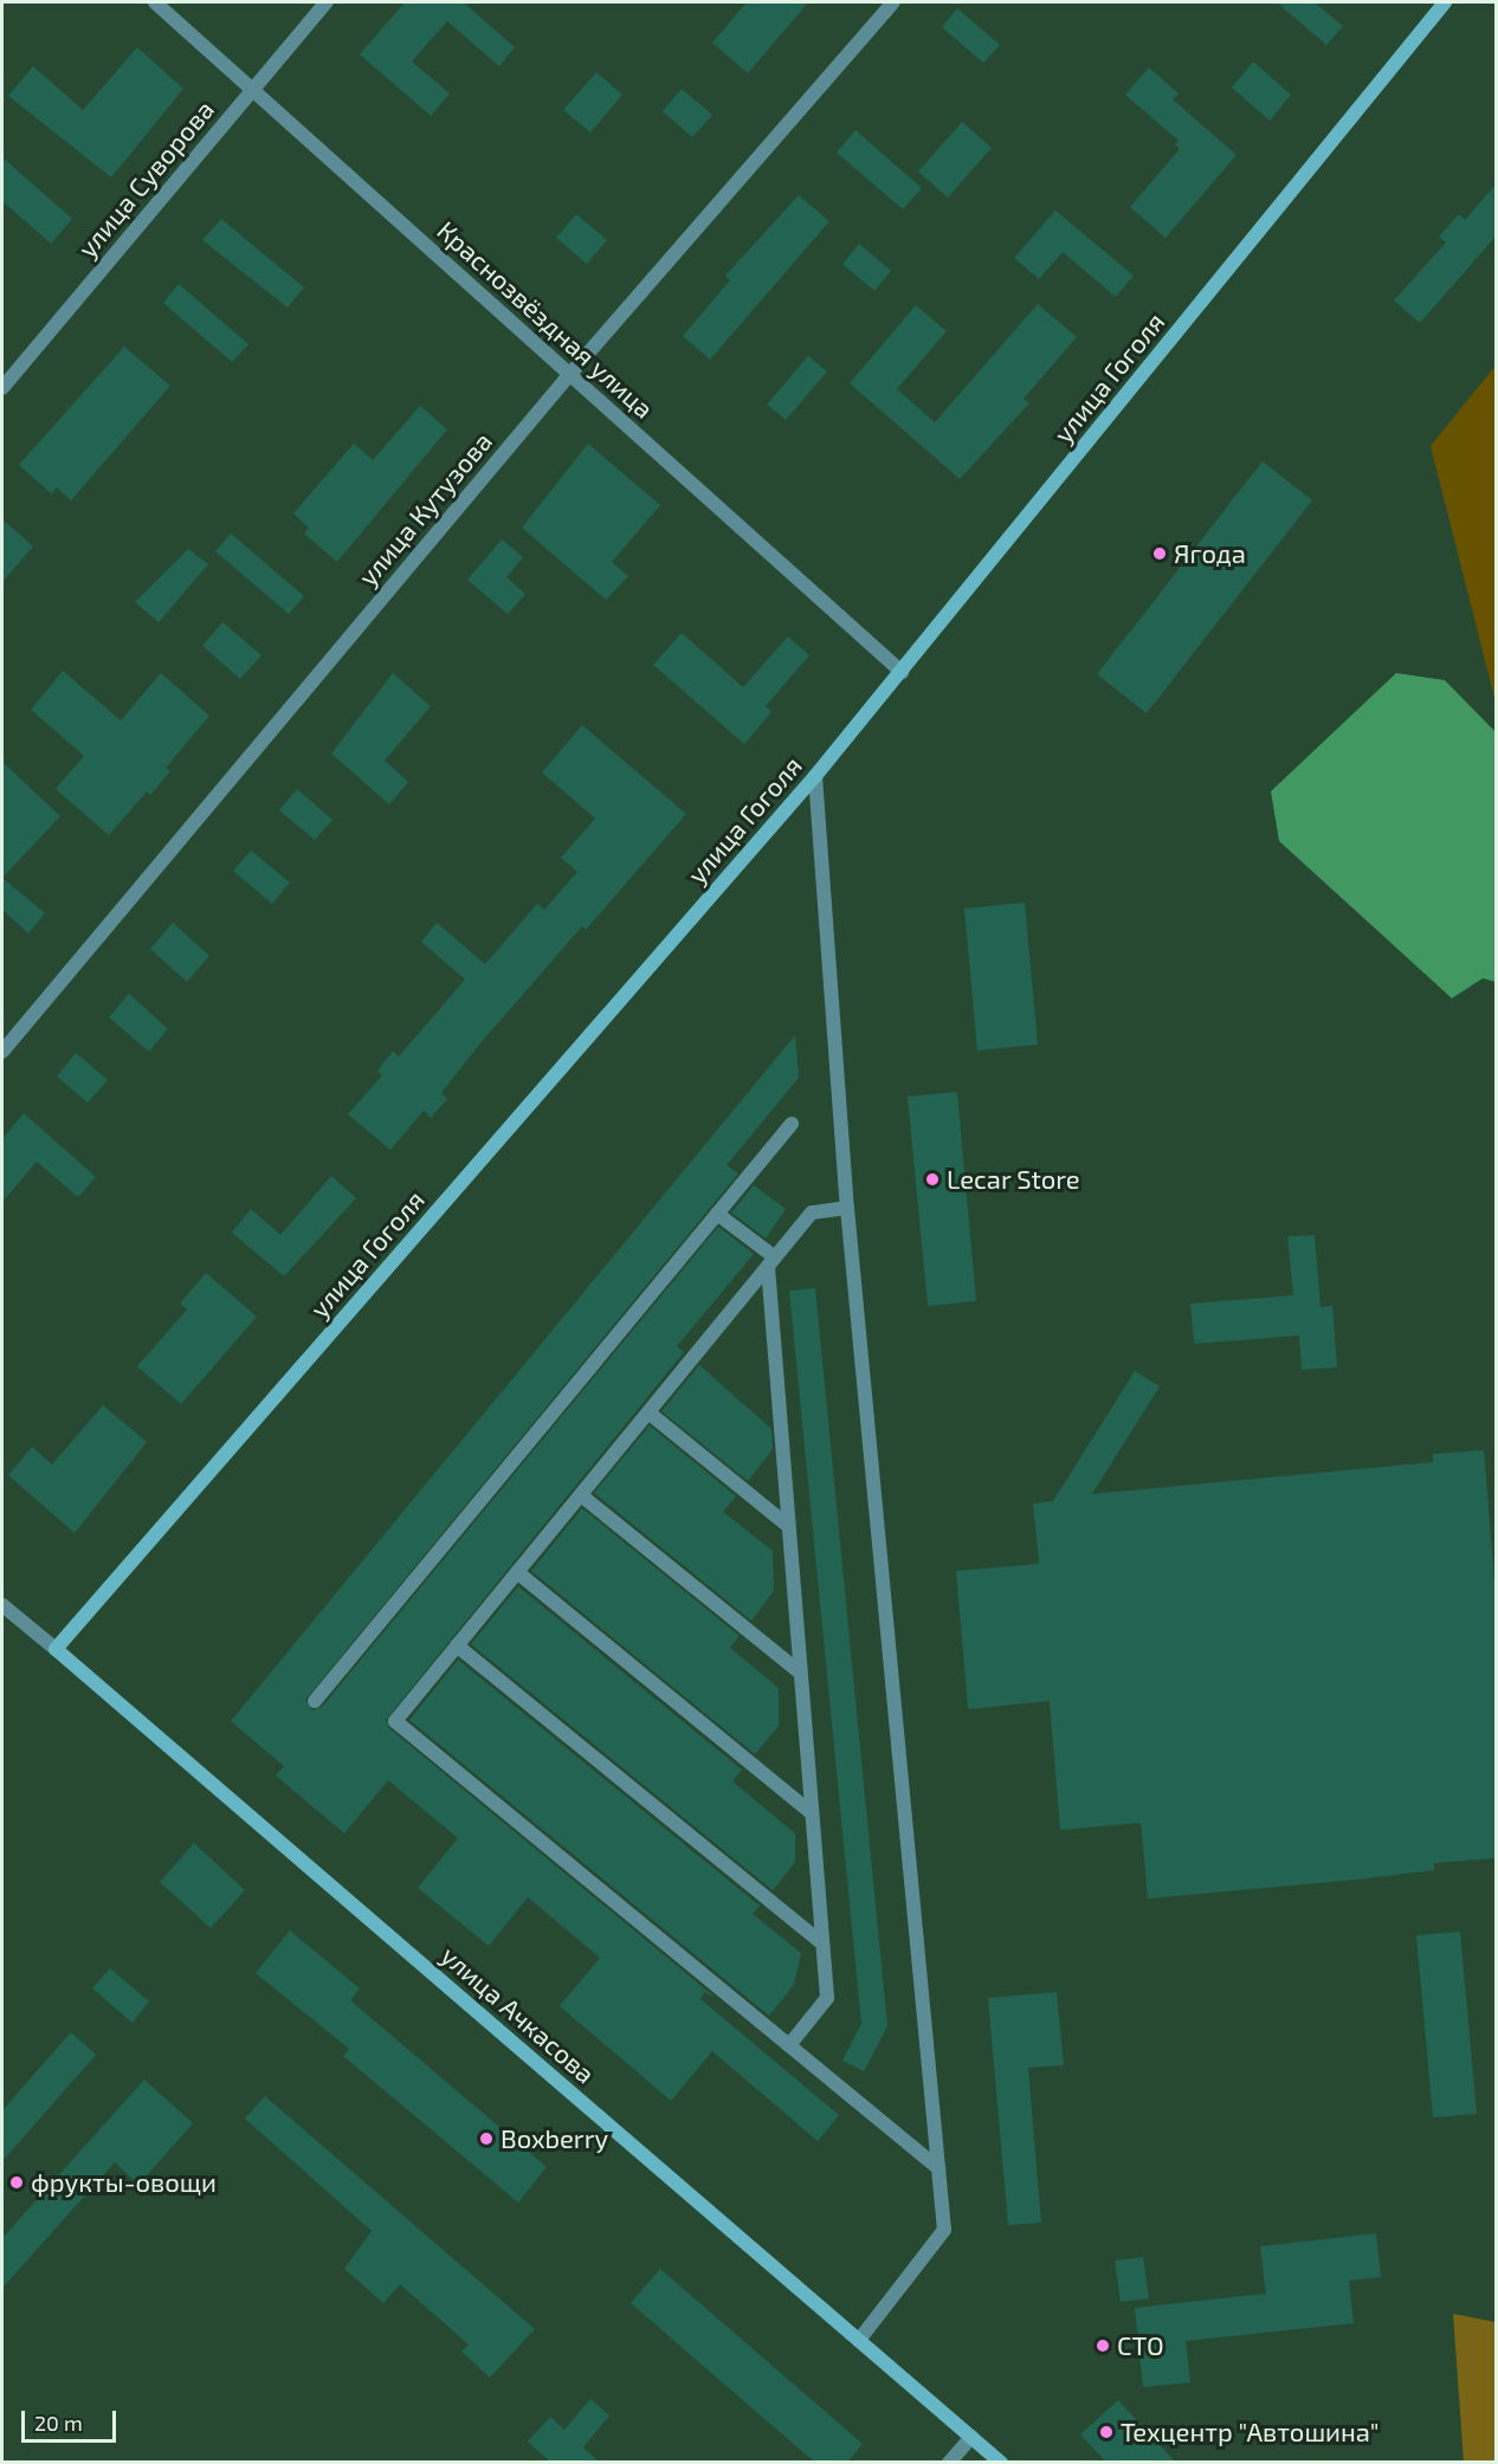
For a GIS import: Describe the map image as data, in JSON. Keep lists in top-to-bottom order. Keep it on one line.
{"streets":{"main road":["улица Гоголя","улица Ачкасова"],"street":["улица Суворова","Краснозвёздная улица","улица Кутузова"]},"crossings":[["улица Суворова","Краснозвёздная улица"],["Краснозвёздная улица","улица Гоголя"],["Краснозвёздная улица","улица Кутузова"],["улица Гоголя","улица Ачкасова"]],"places":["Ягода","Lecar Store","Boxberry","фрукты-овощи","СТО","Техцентр \"Автошина\""],"scale_bar":"20 m"}
